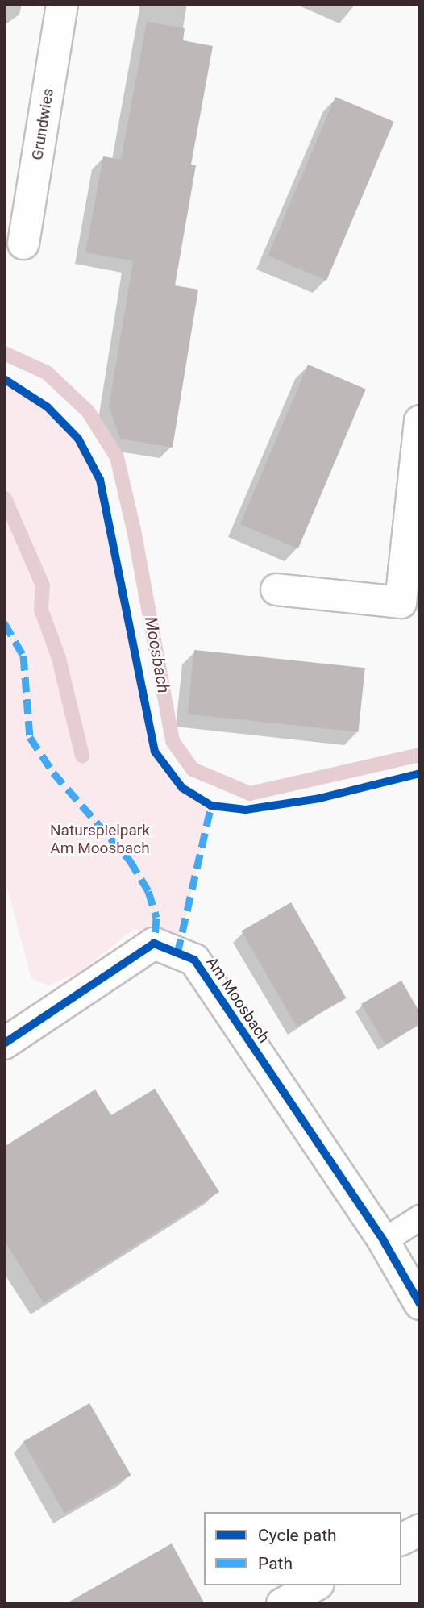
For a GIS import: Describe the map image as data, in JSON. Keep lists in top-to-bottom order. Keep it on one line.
{"streets":{"street":["Grundwies","Am Moosbach"]},"water":["Moosbach"],"parks":["Naturspielpark Am Moosbach"],"legend":["Cycle path","Path"]}
